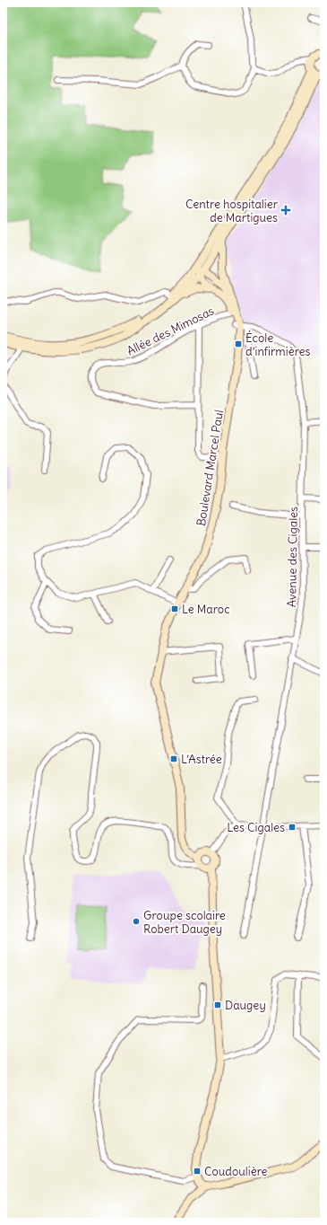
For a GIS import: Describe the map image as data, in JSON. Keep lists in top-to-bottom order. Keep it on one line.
{"streets":{"street":["Allée des Mimosas","Boulevard Marcel Paul","Avenue des Cigales"]},"crossings":[["Allée des Mimosas","Boulevard Marcel Paul"],["Boulevard Marcel Paul","Avenue des Cigales"]],"places":{"health":["Centre hospitalier de Martigues"],"transit":["École d’infirmières","Le Maroc","L’Astrée","Les Cigales","Daugey","Coudoulière"],"other":["Groupe scolaire Robert Daugey"]}}
